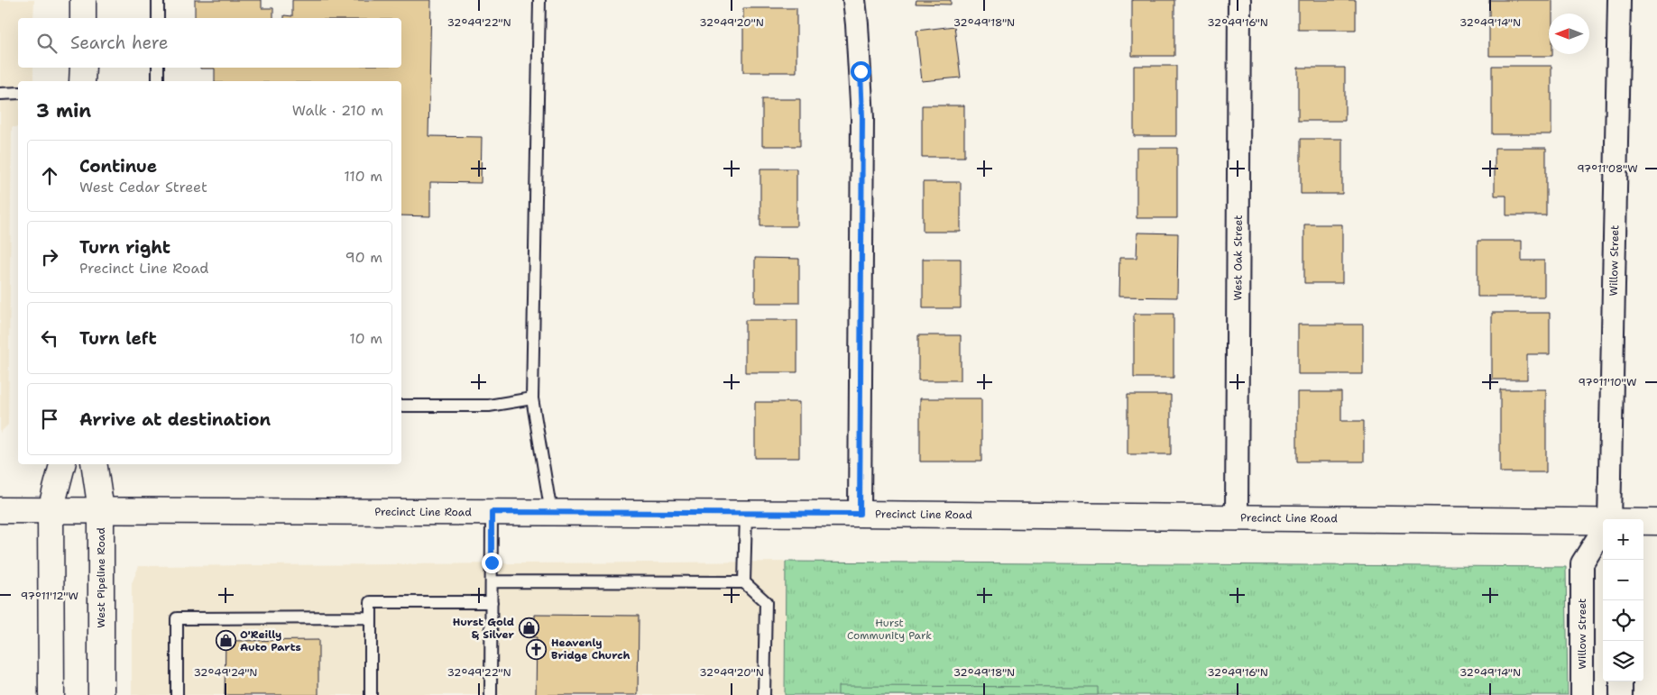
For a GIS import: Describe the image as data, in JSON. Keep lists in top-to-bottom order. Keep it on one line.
{"streets":{"main road":["Precinct Line Road","West Pipeline Road"],"street":["West Oak Street","Willow Street"]},"crossings":[["West Oak Street","Precinct Line Road"],["Precinct Line Road","West Pipeline Road"]],"parks":["Hurst Community Park"],"places":{"shop":["Hurst Gold & Silver","O'Reilly Auto Parts"],"church":["Heavenly Bridge Church"]},"north":"left","page":{"search":"Search here","heading":["3 min","Walk · 210 m"],"list":[["Continue","West Cedar Street","110 m"],["Turn right","Precinct Line Road","90 m"],["Turn left","10 m"],"Arrive at destination"],"map_buttons":["+","−"]},"coordinates":["32°49'22\"N","32°49'20\"N","32°49'18\"N","32°49'16\"N","32°49'14\"N","97°11'08\"W","97°11'10\"W","97°11'12\"W","32°49'24\"N"]}
